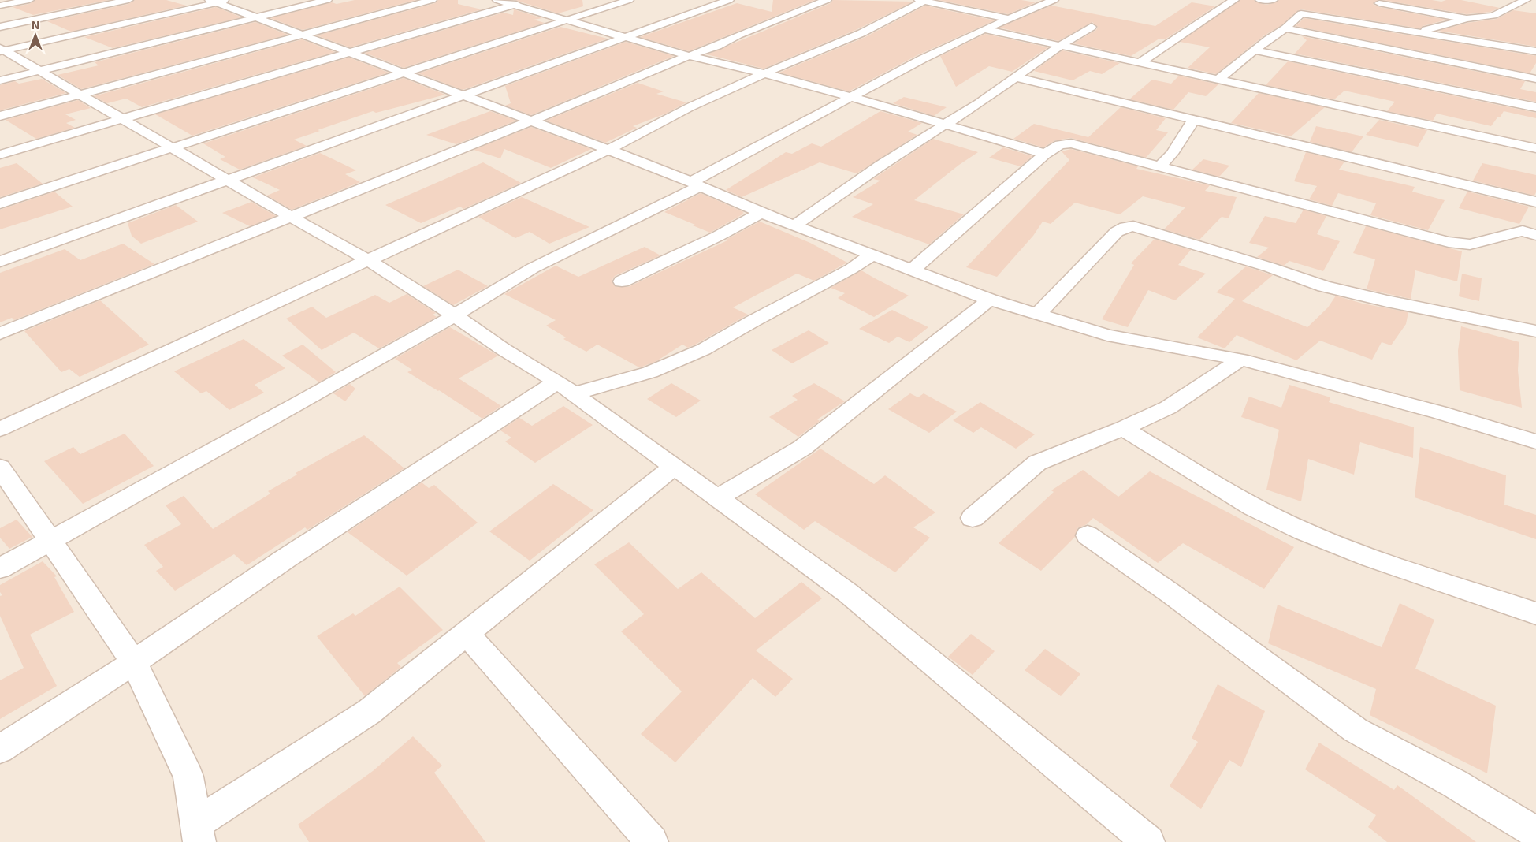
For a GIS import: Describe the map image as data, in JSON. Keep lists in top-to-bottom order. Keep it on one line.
{"north":"top"}
